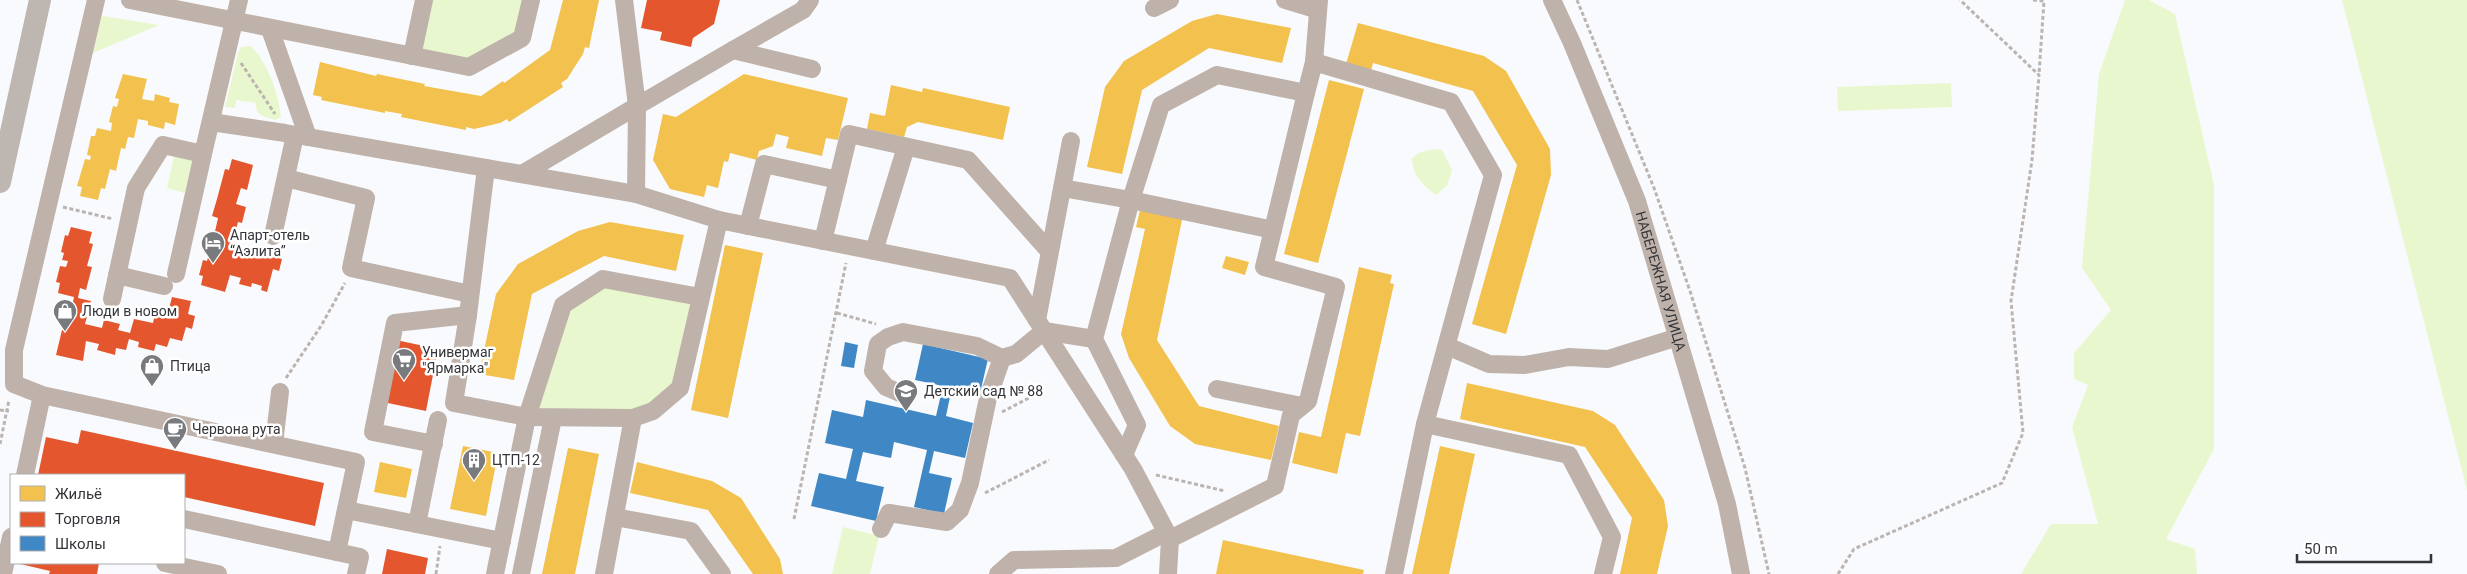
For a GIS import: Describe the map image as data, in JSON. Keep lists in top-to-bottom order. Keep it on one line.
{"streets":{"street":["НАБЕРЕЖНАЯ УЛИЦА"]},"places":{"hotel":["Апарт-отель “Аэлита”"],"shop":["Люди в новом","Птица"],"supermarket":["Универмаг \"Ярмарка\""],"school or university":["Детский сад № 88"],"cafe":["Червона рута"],"building":["ЦТП-12"]},"legend":["Жильё","Торговля","Школы"],"scale_bar":"50 m"}
